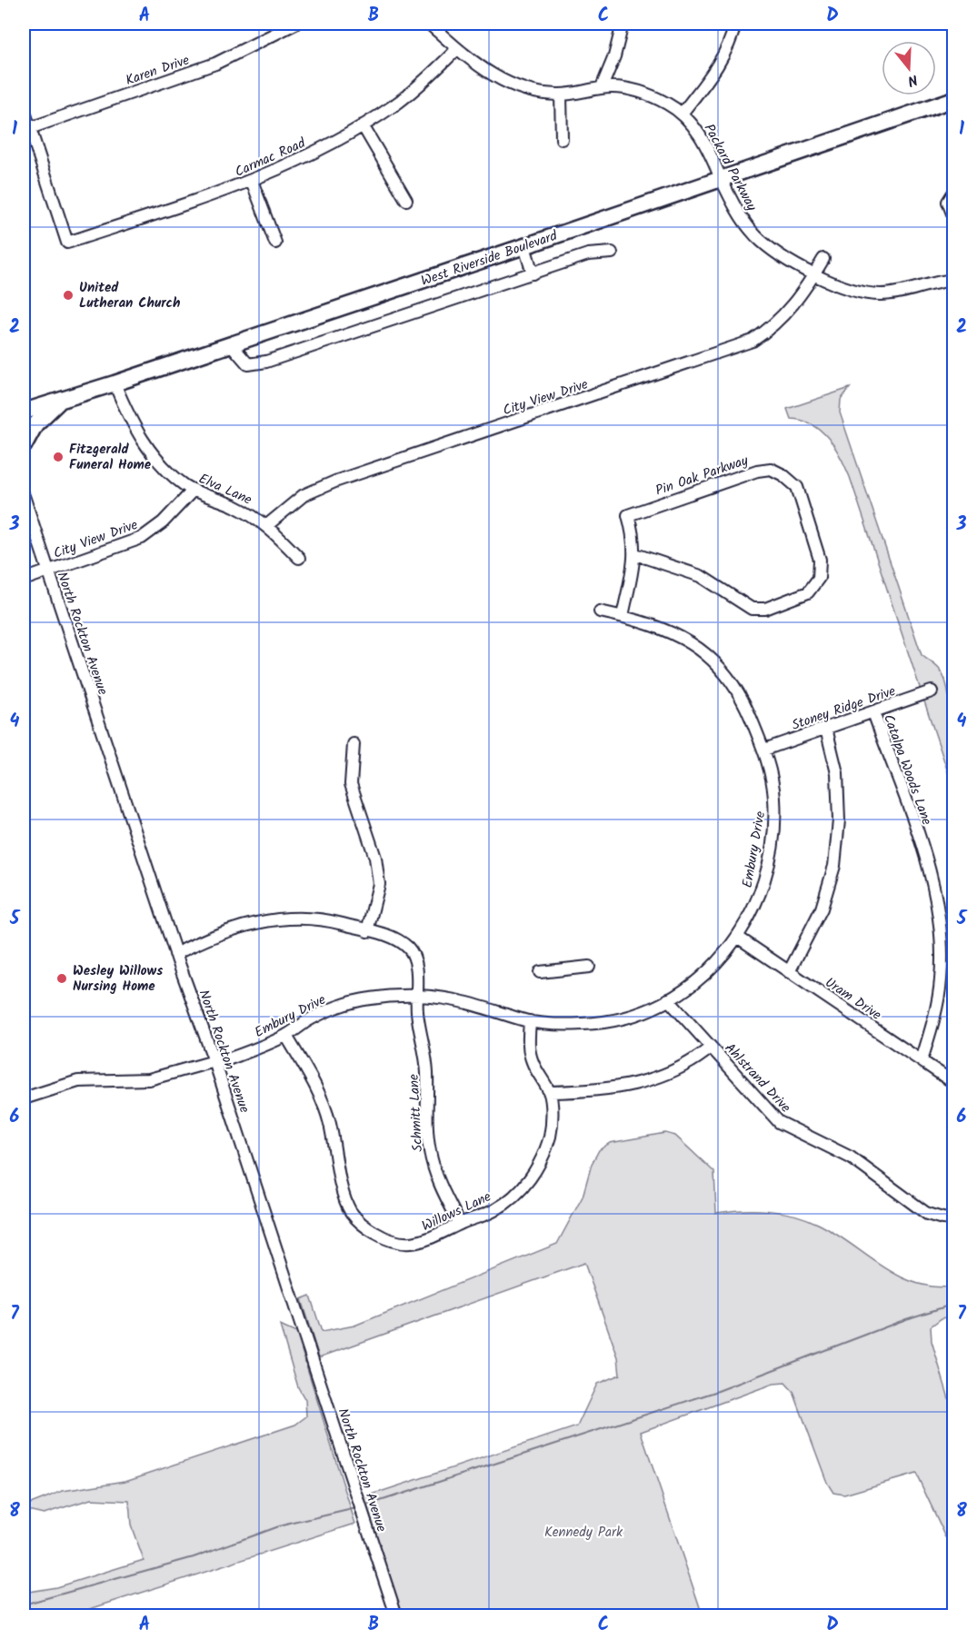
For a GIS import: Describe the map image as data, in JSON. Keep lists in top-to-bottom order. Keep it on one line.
{"streets":{"main road":["West Riverside Boulevard"],"street":["Karen Drive","Carmac Road","Packard Parkway","City View Drive","Pin Oak Parkway","Elva Lane","North Rockton Avenue","Stoney Ridge Drive","Catalpa Woods Lane","Embury Drive","Uram Drive","Ahlstrand Drive","Schmitt Lane","Willows Lane"]},"crossings":[["Karen Drive","Carmac Road"],["Carmac Road","Packard Parkway"],["Packard Parkway","West Riverside Boulevard"],["Packard Parkway","City View Drive"],["West Riverside Boulevard","Elva Lane"],["City View Drive","Elva Lane"],["City View Drive","North Rockton Avenue"],["North Rockton Avenue","Embury Drive"],["Stoney Ridge Drive","Catalpa Woods Lane"],["Stoney Ridge Drive","Embury Drive"],["Catalpa Woods Lane","Uram Drive"],["Embury Drive","Uram Drive"],["Embury Drive","Ahlstrand Drive"],["Embury Drive","Schmitt Lane"],["Embury Drive","Willows Lane"],["Schmitt Lane","Willows Lane"]],"parks":["Kennedy Park"],"places":["United Lutheran Church","Fitzgerald Funeral Home","Wesley Willows Nursing Home"],"north":"bottom","grid":{"columns":["A","B","C","D"],"rows":["1","2","3","4","5","6","7","8"]}}
